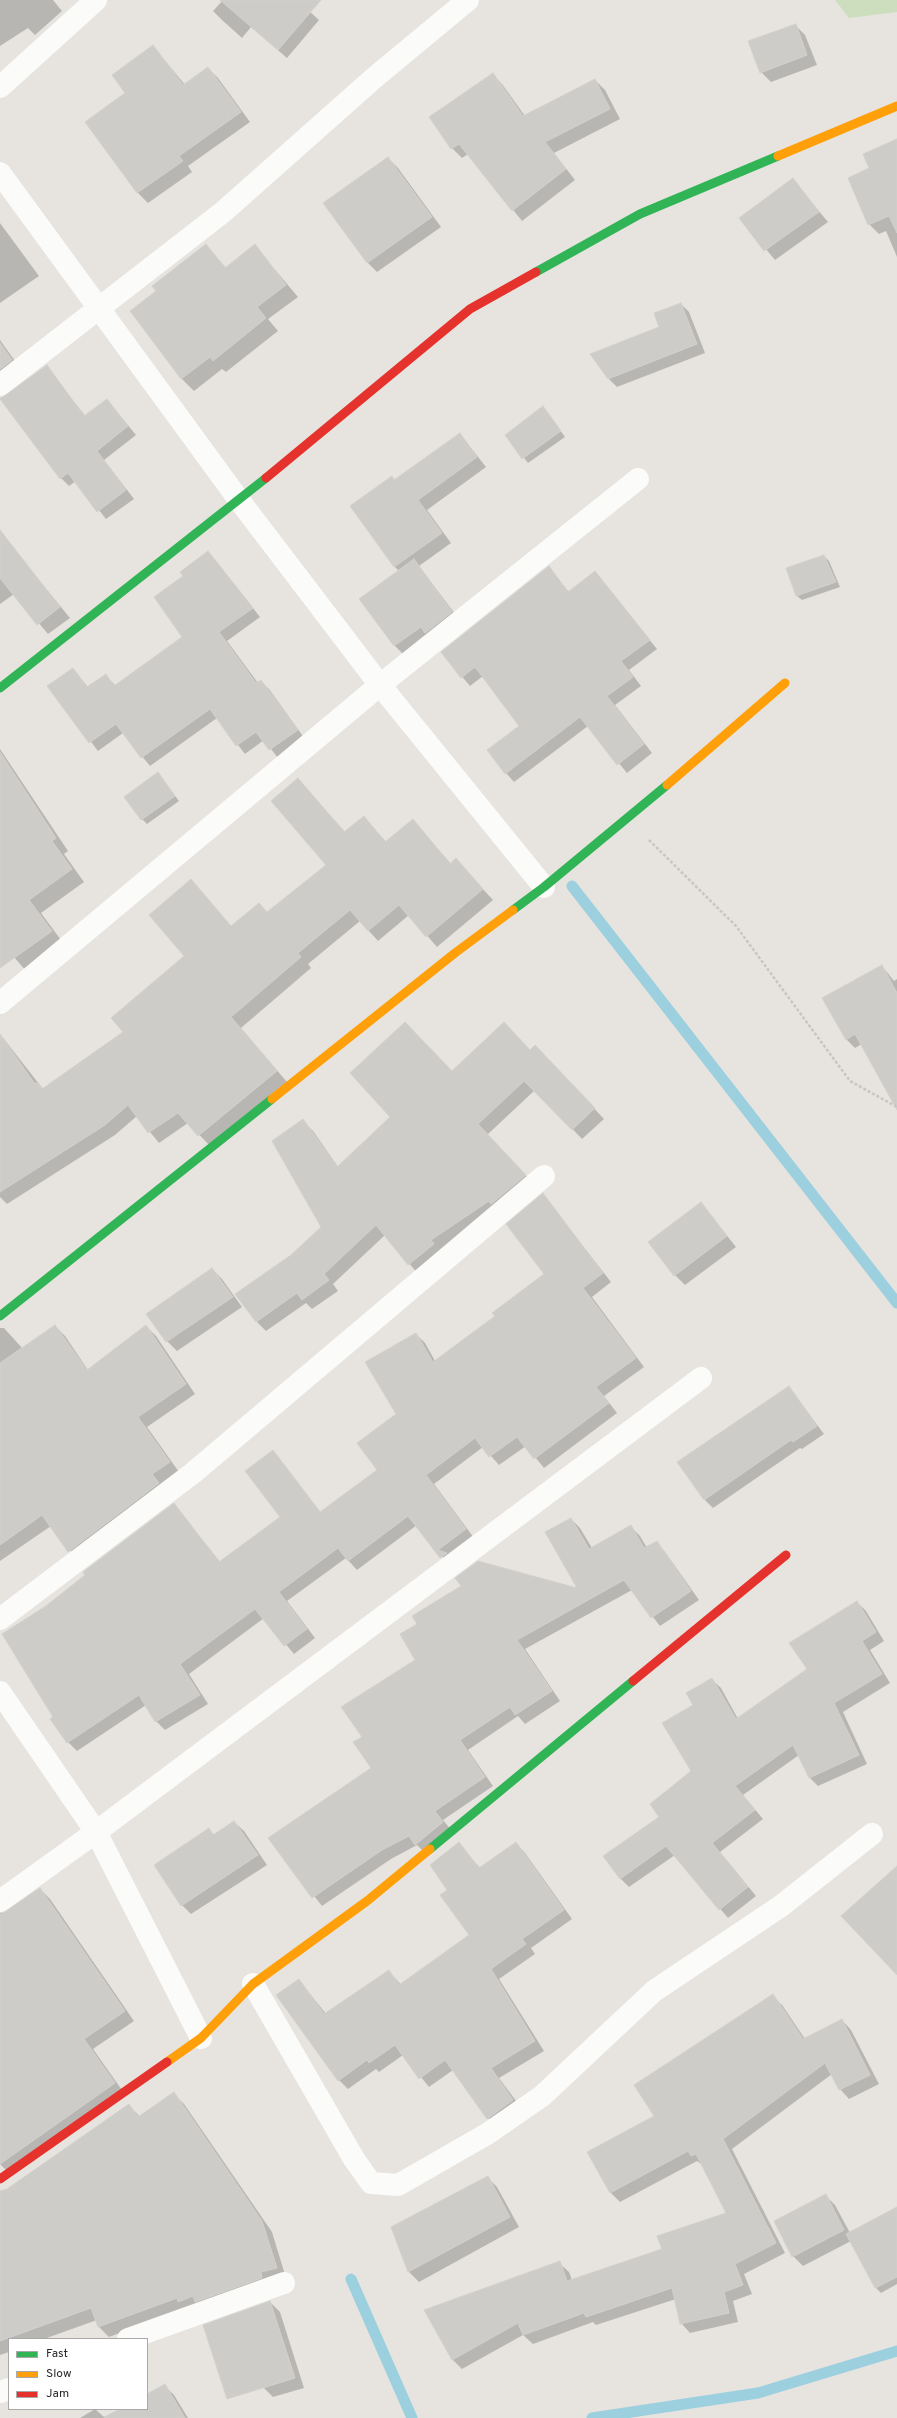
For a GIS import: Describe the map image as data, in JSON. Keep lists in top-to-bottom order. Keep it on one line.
{"legend":["Fast","Slow","Jam"]}
